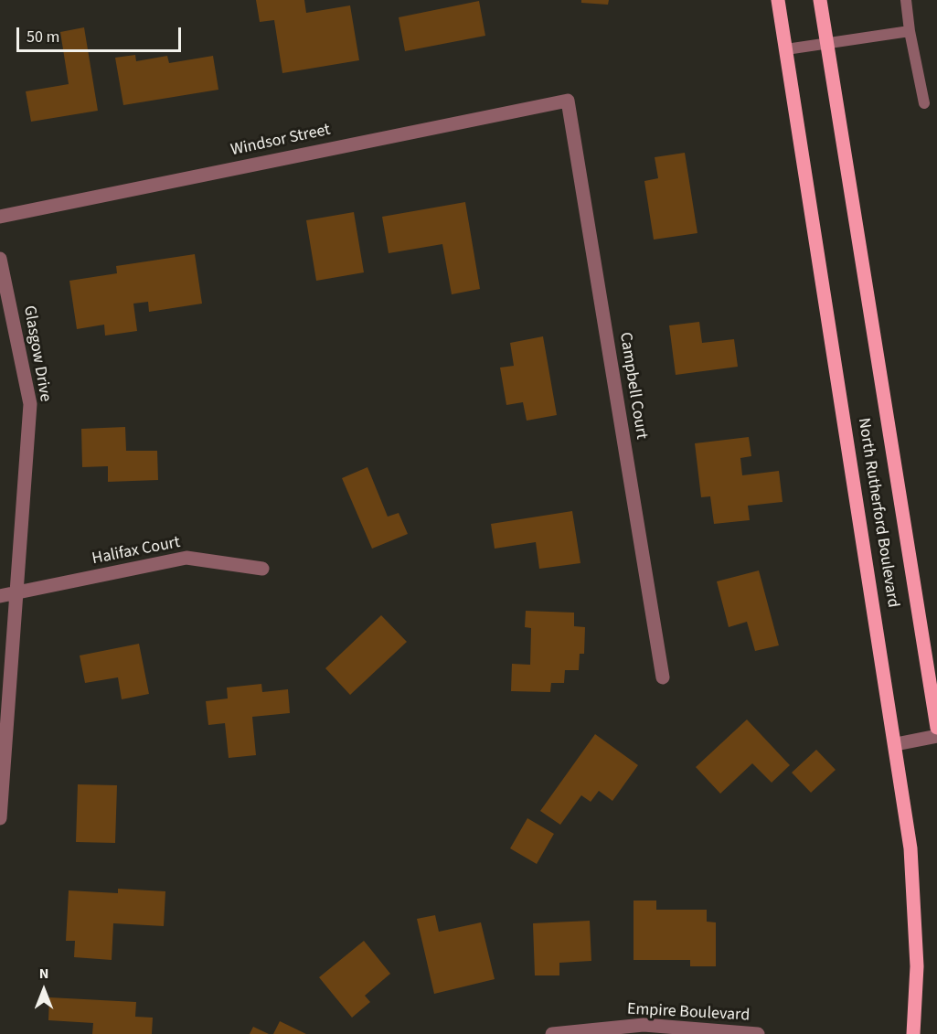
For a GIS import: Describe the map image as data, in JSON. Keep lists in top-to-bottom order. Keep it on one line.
{"streets":{"main road":["North Rutherford Boulevard"],"street":["Windsor Street","Glasgow Drive","Campbell Court","Halifax Court","Empire Boulevard"]},"crossings":[["Windsor Street","Campbell Court"],["Glasgow Drive","Halifax Court"]],"scale_bar":"50 m","north":"top"}
